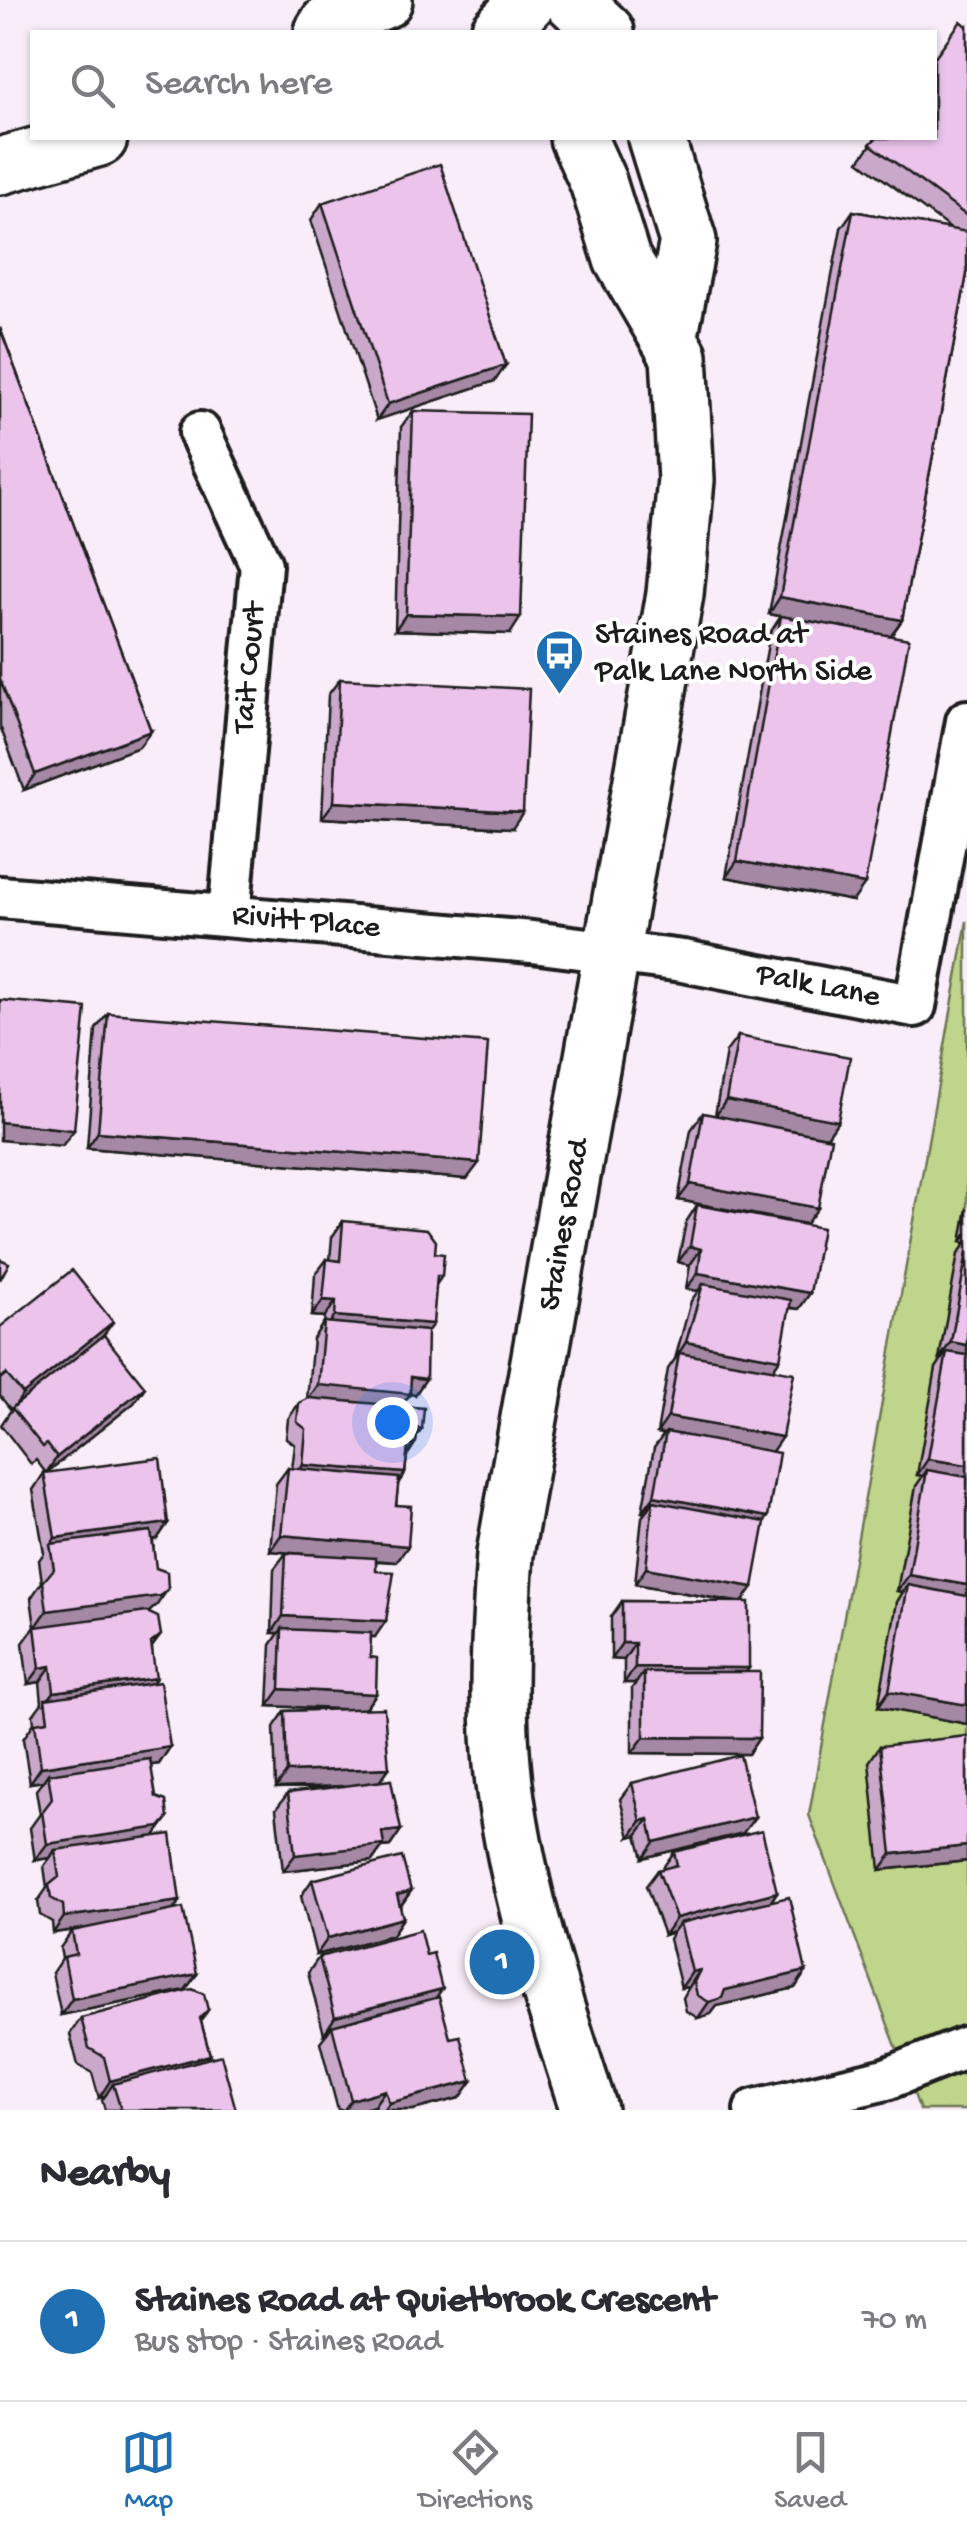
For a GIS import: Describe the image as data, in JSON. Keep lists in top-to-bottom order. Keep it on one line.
{"streets":{"street":["Tait Court","Rivitt Place","Palk Lane","Staines Road"]},"crossings":[["Tait Court","Rivitt Place"],["Rivitt Place","Palk Lane"],["Rivitt Place","Staines Road"],["Palk Lane","Staines Road"]],"places":{"bus stop":["Staines Road at Palk Lane North Side"]},"page":{"search":"Search here","pins":"1","heading":"Nearby","list":[{"mark":"1","name":"Staines Road at Quietbrook Crescent","note":"Bus stop · Staines Road","value":"70 m"}],"nav":["Map","Directions","Saved"]}}
